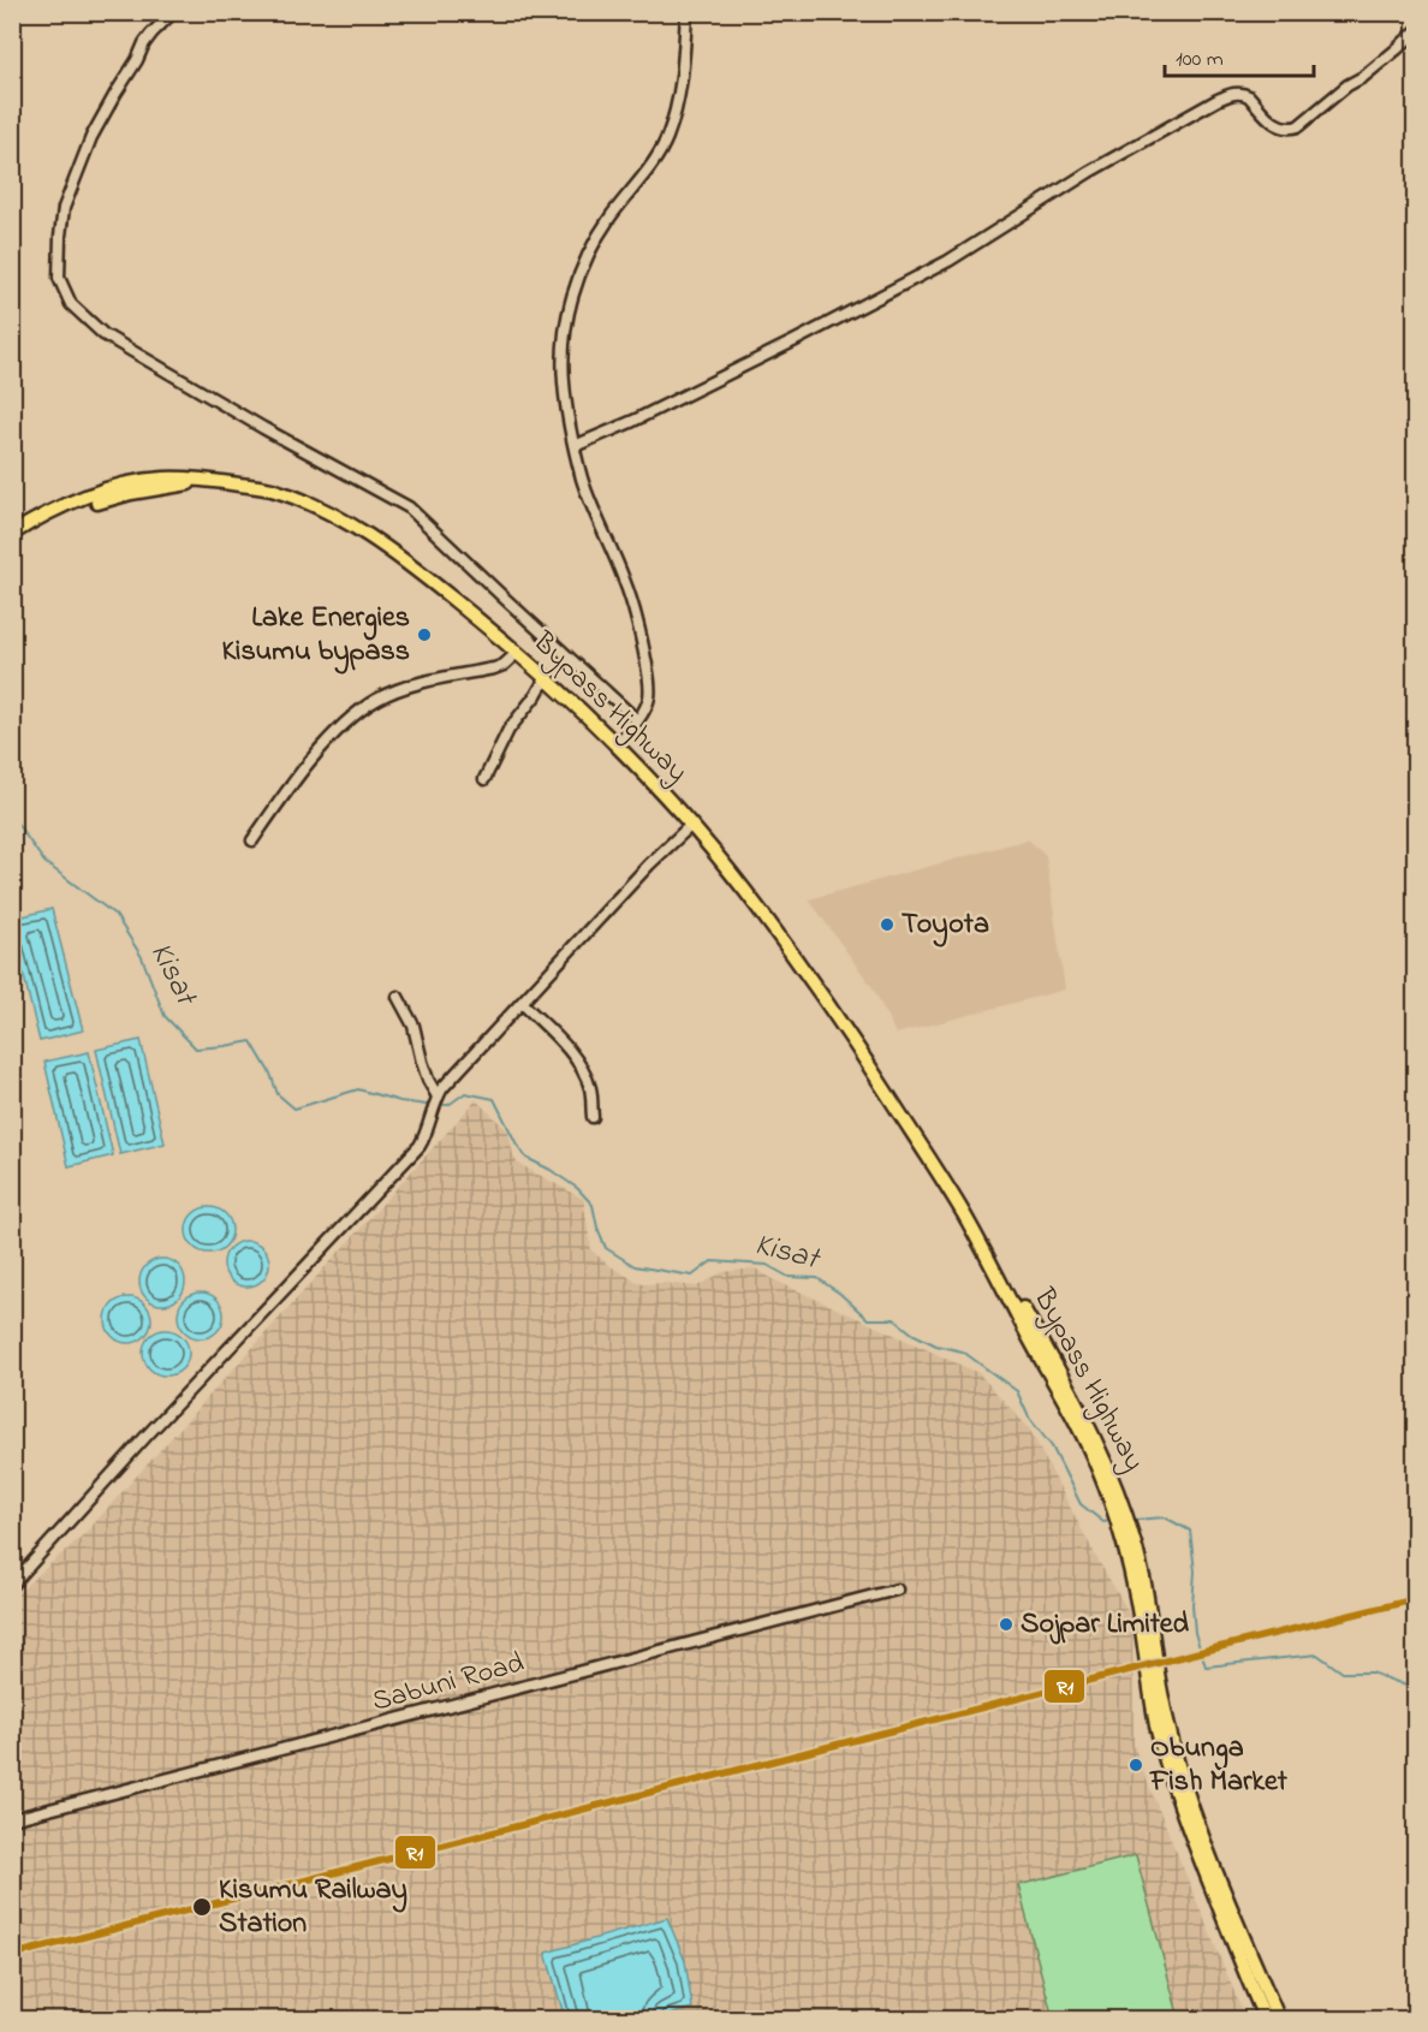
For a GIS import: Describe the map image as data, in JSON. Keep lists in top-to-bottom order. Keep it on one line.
{"streets":{"main road":["Bypass Highway"],"street":["Sabuni Road"]},"water":["Kisat"],"places":["Lake Energies Kisumu bypass","Toyota","Sojpar Limited","Obunga Fish Market","Kisumu Railway Station"],"lines":["transit line R1"],"scale_bar":"100 m"}
